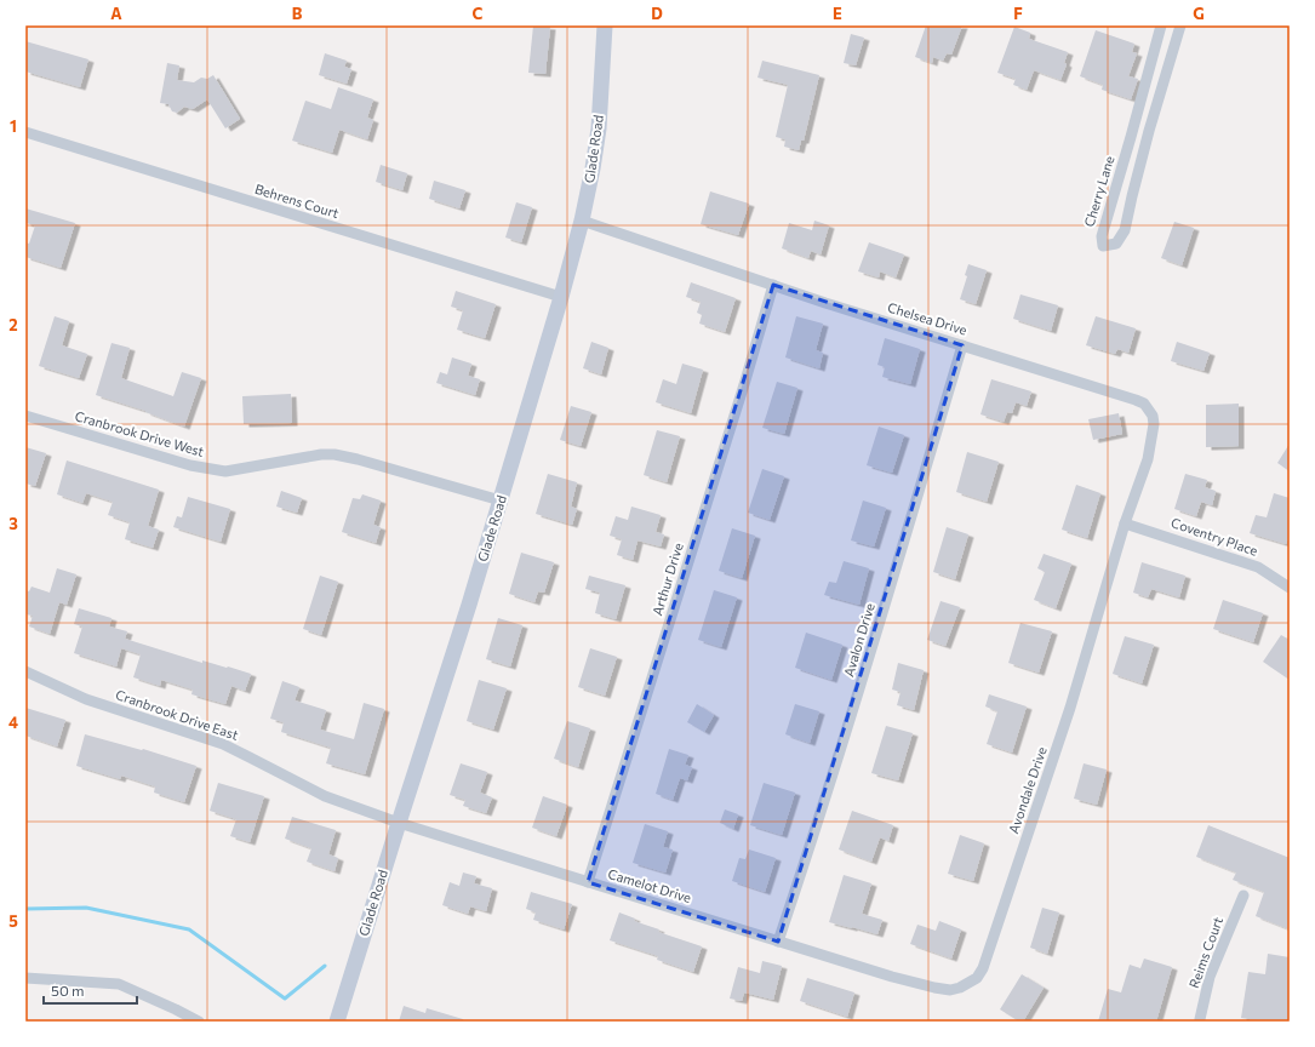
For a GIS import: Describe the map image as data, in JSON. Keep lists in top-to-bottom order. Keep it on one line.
{"streets":{"main road":["Glade Road"],"street":["Cherry Lane","Behrens Court","Chelsea Drive","Cranbrook Drive West","Coventry Place","Arthur Drive","Avalon Drive","Cranbrook Drive East","Avondale Drive","Camelot Drive","Reims Court"]},"crossings":[["Glade Road","Behrens Court"],["Glade Road","Chelsea Drive"],["Glade Road","Cranbrook Drive West"],["Glade Road","Cranbrook Drive East"],["Glade Road","Camelot Drive"],["Chelsea Drive","Coventry Place"],["Chelsea Drive","Arthur Drive"],["Chelsea Drive","Avalon Drive"],["Chelsea Drive","Avondale Drive"],["Coventry Place","Avondale Drive"],["Arthur Drive","Camelot Drive"],["Avalon Drive","Camelot Drive"],["Cranbrook Drive East","Camelot Drive"],["Avondale Drive","Camelot Drive"]],"scale_bar":"50 m","grid":{"columns":["A","B","C","D","E","F","G"],"rows":["1","2","3","4","5"]}}
